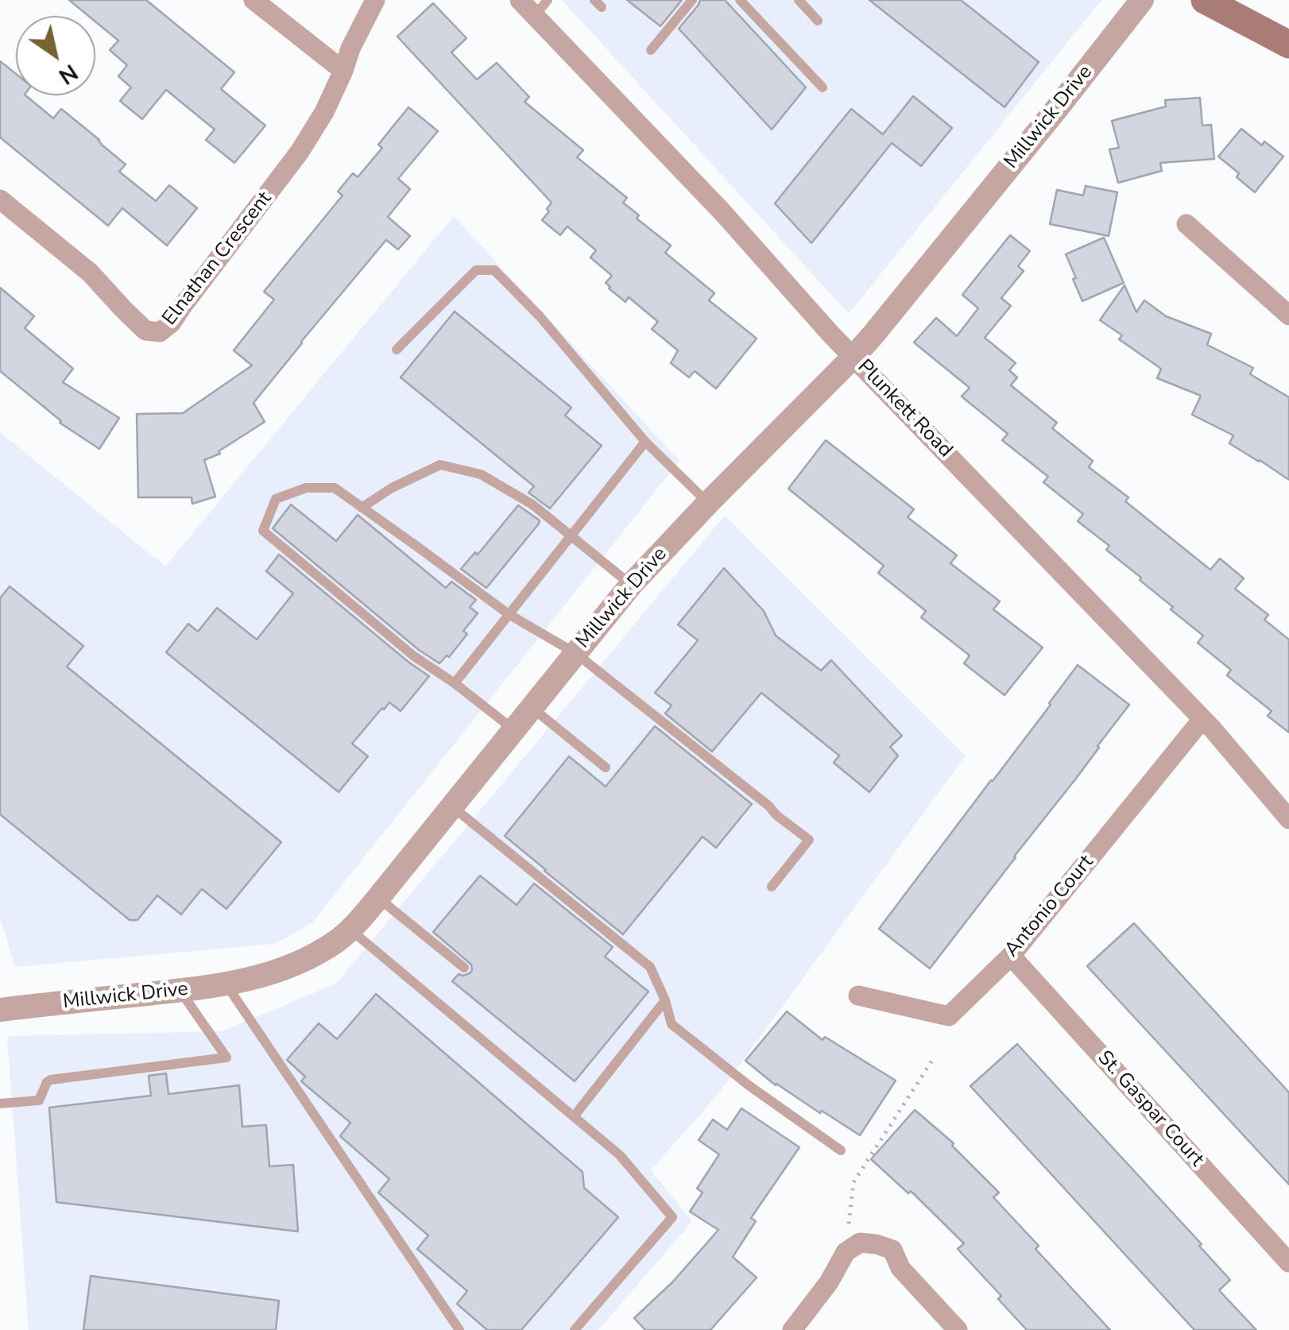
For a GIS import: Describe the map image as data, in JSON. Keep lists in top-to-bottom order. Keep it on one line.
{"streets":{"street":["Millwick Drive","Elnathan Crescent","Plunkett Road","Antonio Court","St. Gaspar Court"]},"crossings":[["Millwick Drive","Plunkett Road"],["Plunkett Road","Antonio Court"],["Antonio Court","St. Gaspar Court"]],"north":"bottom right"}
